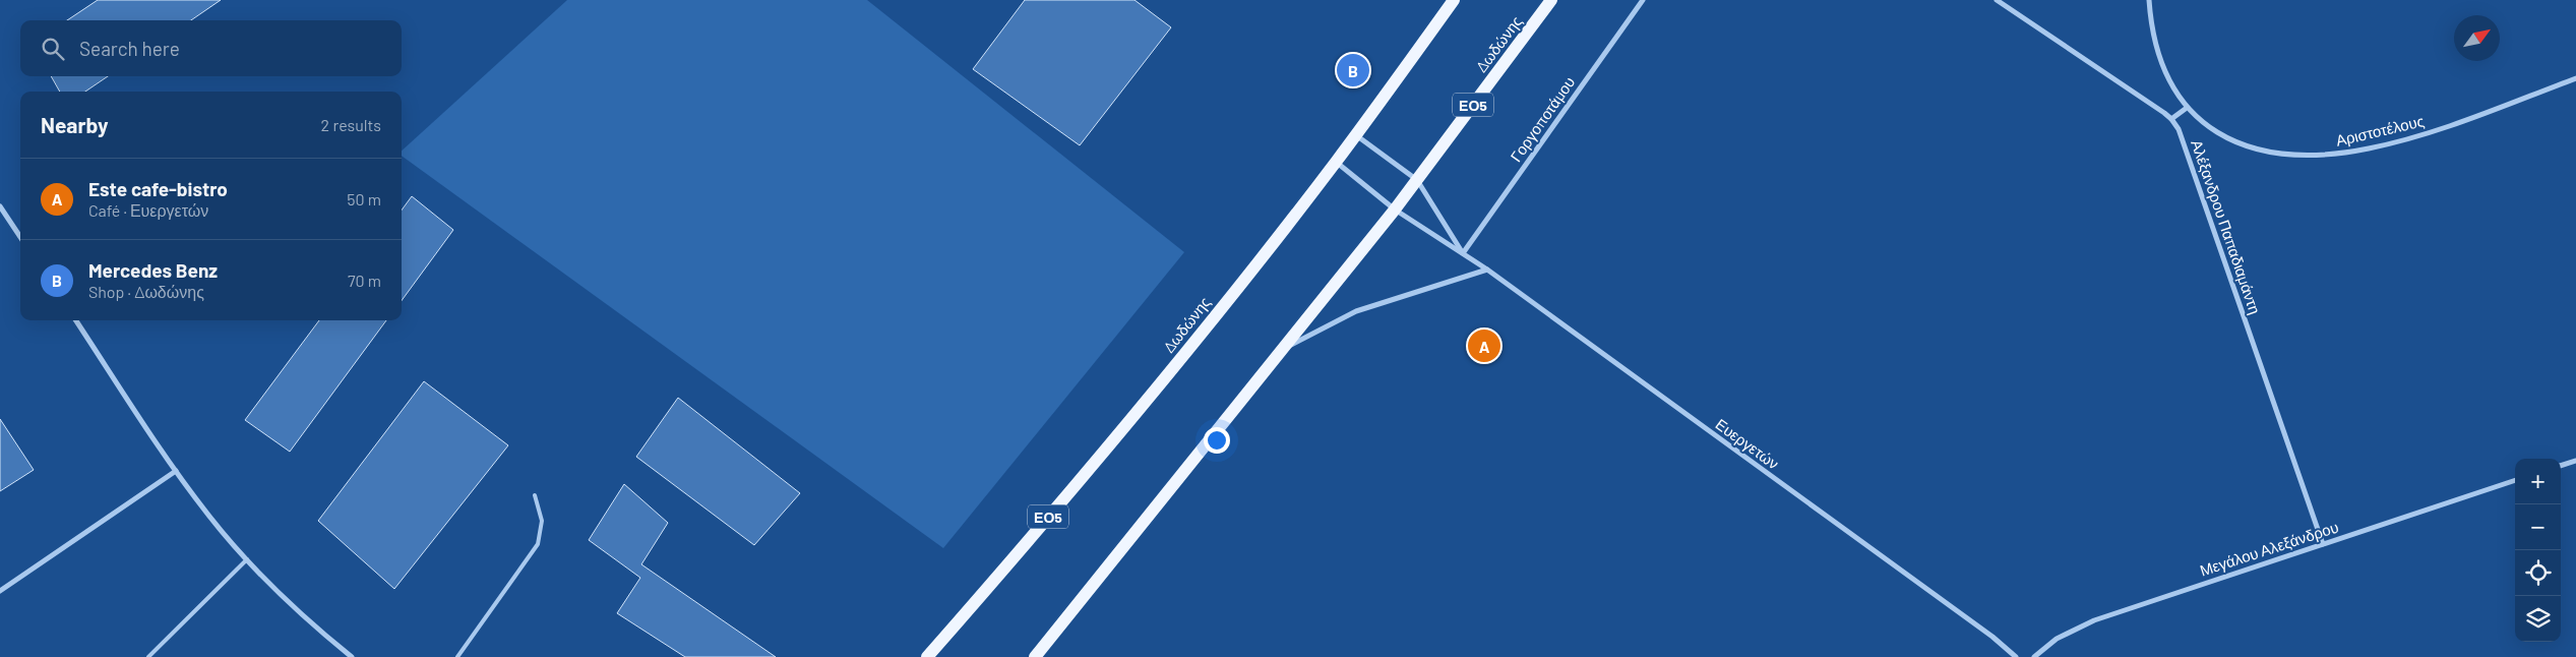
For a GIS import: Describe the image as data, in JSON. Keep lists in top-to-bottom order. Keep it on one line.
{"streets":{"main road":["Δωδώνης","ΕΟ5"],"street":["Γοργοποτάμου","Αριστοτέλους","Αλέξανδρου Παπαδιαμάντη","Ευεργετών","Μεγάλου Αλεξάνδρου"]},"crossings":[["Δωδώνης","Ευεργετών"],["Γοργοποτάμου","Ευεργετών"],["Αλέξανδρου Παπαδιαμάντη","Μεγάλου Αλεξάνδρου"]],"north":"top right","page":{"search":"Search here","pins":["B","A"],"heading":["Nearby","2 results"],"list":[{"mark":"A","name":"Este cafe-bistro","note":"Café · Ευεργετών","value":"50 m"},{"mark":"B","name":"Mercedes Benz","note":"Shop · Δωδώνης","value":"70 m"}],"map_buttons":["+","−"]}}
